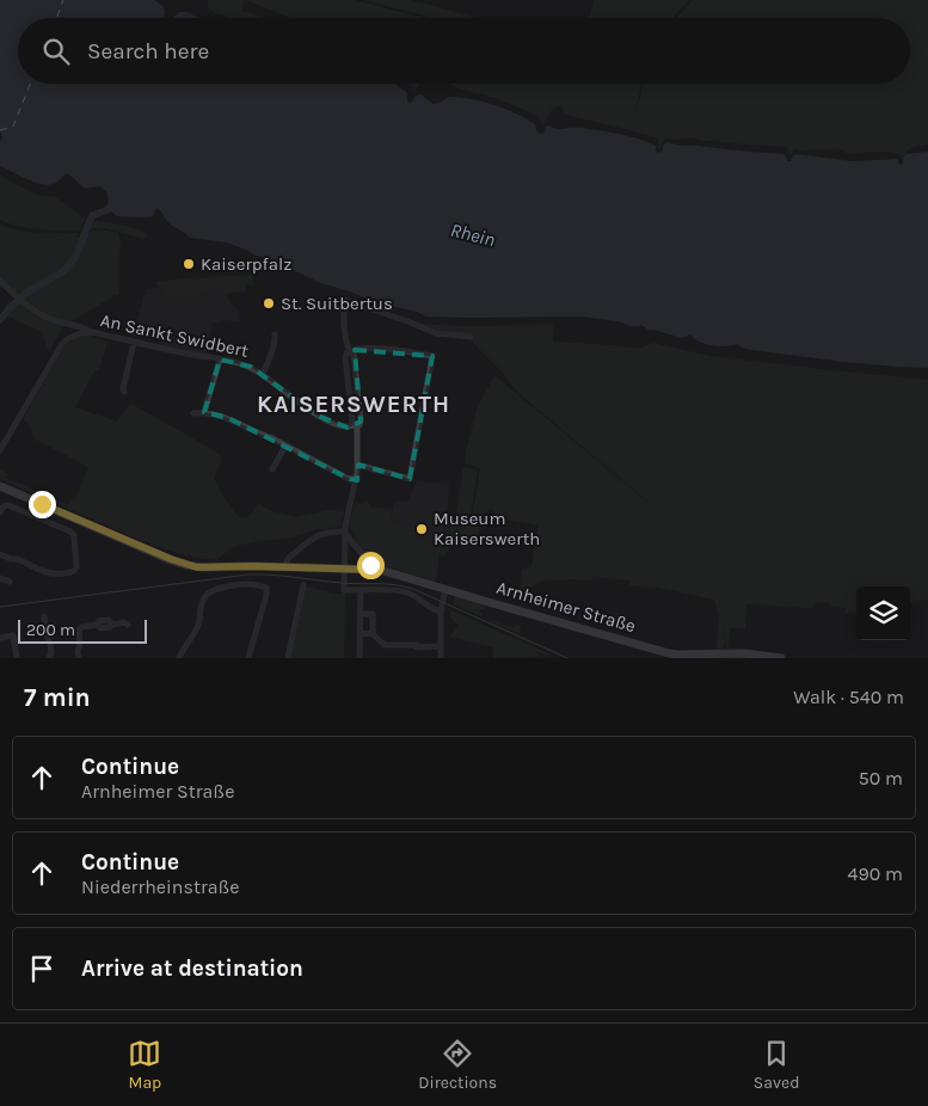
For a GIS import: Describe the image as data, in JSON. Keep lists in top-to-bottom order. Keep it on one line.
{"streets":{"main road":["Arnheimer Straße"],"street":["An Sankt Swidbert"]},"districts":["KAISERSWERTH"],"water":["Rhein"],"places":["Kaiserpfalz","St. Suitbertus","Museum Kaiserswerth"],"scale_bar":"200 m","page":{"search":"Search here","scale":"200 m","heading":["7 min","Walk · 540 m"],"list":[["Continue","Arnheimer Straße","50 m"],["Continue","Niederrheinstraße","490 m"],"Arrive at destination"],"nav":["Map","Directions","Saved"]}}
